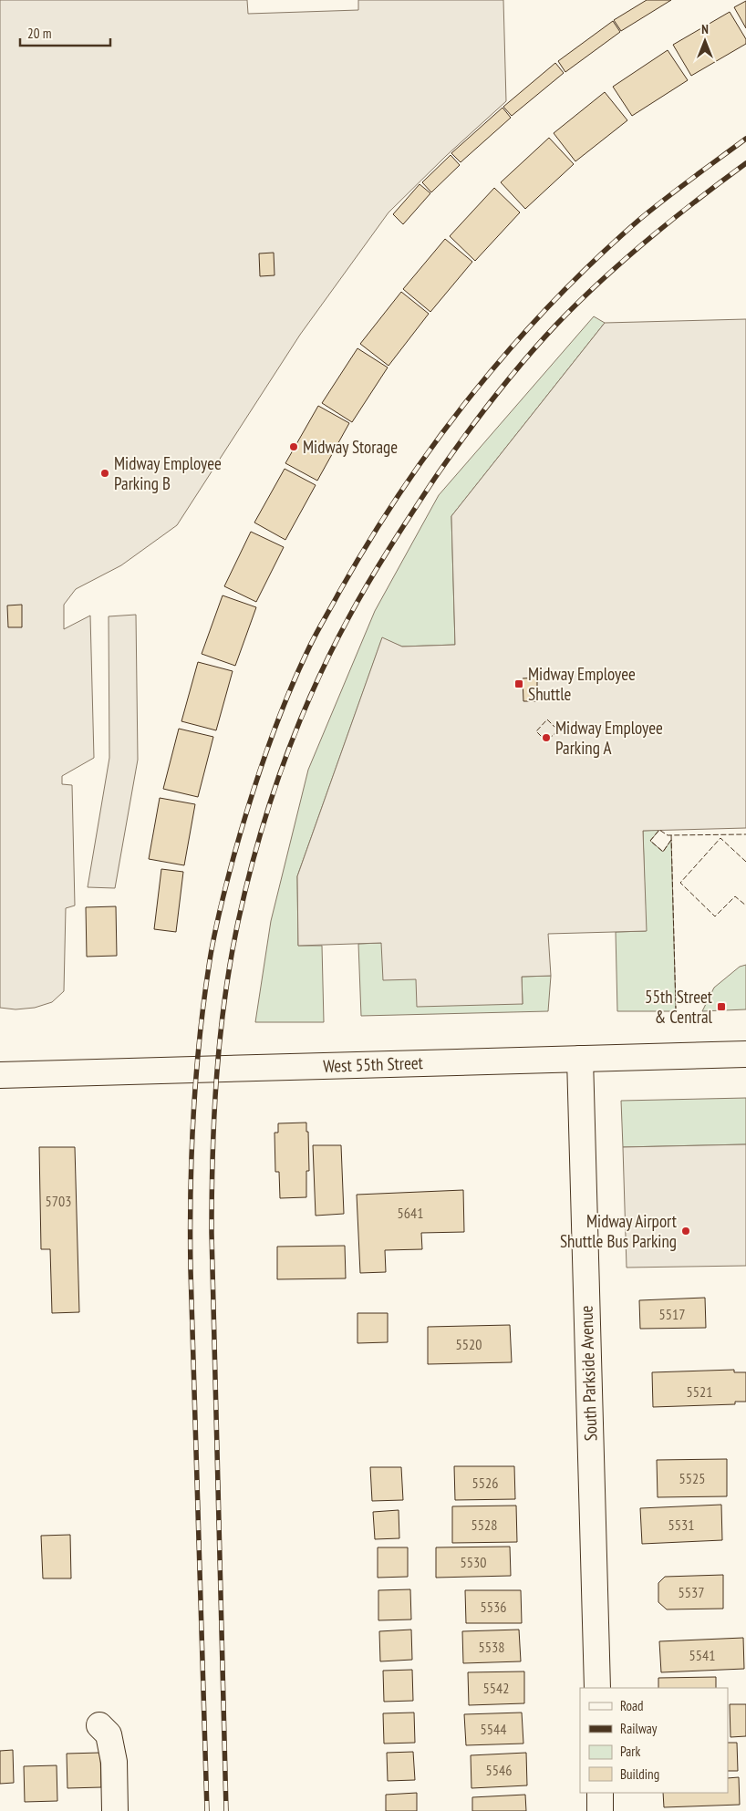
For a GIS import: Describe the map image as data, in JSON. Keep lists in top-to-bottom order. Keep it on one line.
{"streets":{"main road":["West 55th Street","South Parkside Avenue"]},"crossings":[["West 55th Street","South Parkside Avenue"]],"places":{"other":["Midway Storage","Midway Employee Parking B","Midway Employee Parking A","Midway Airport Shuttle Bus Parking"],"transit":["Midway Employee Shuttle","55th Street & Central"]},"house_numbers":["5703","5641","5517","5520","5521","5525","5526","5528","5531","5530","5537","5536","5538","5541","5542","5544","5546"],"legend":["Road","Railway","Park","Building"],"scale_bar":"20 m","north":"top"}
